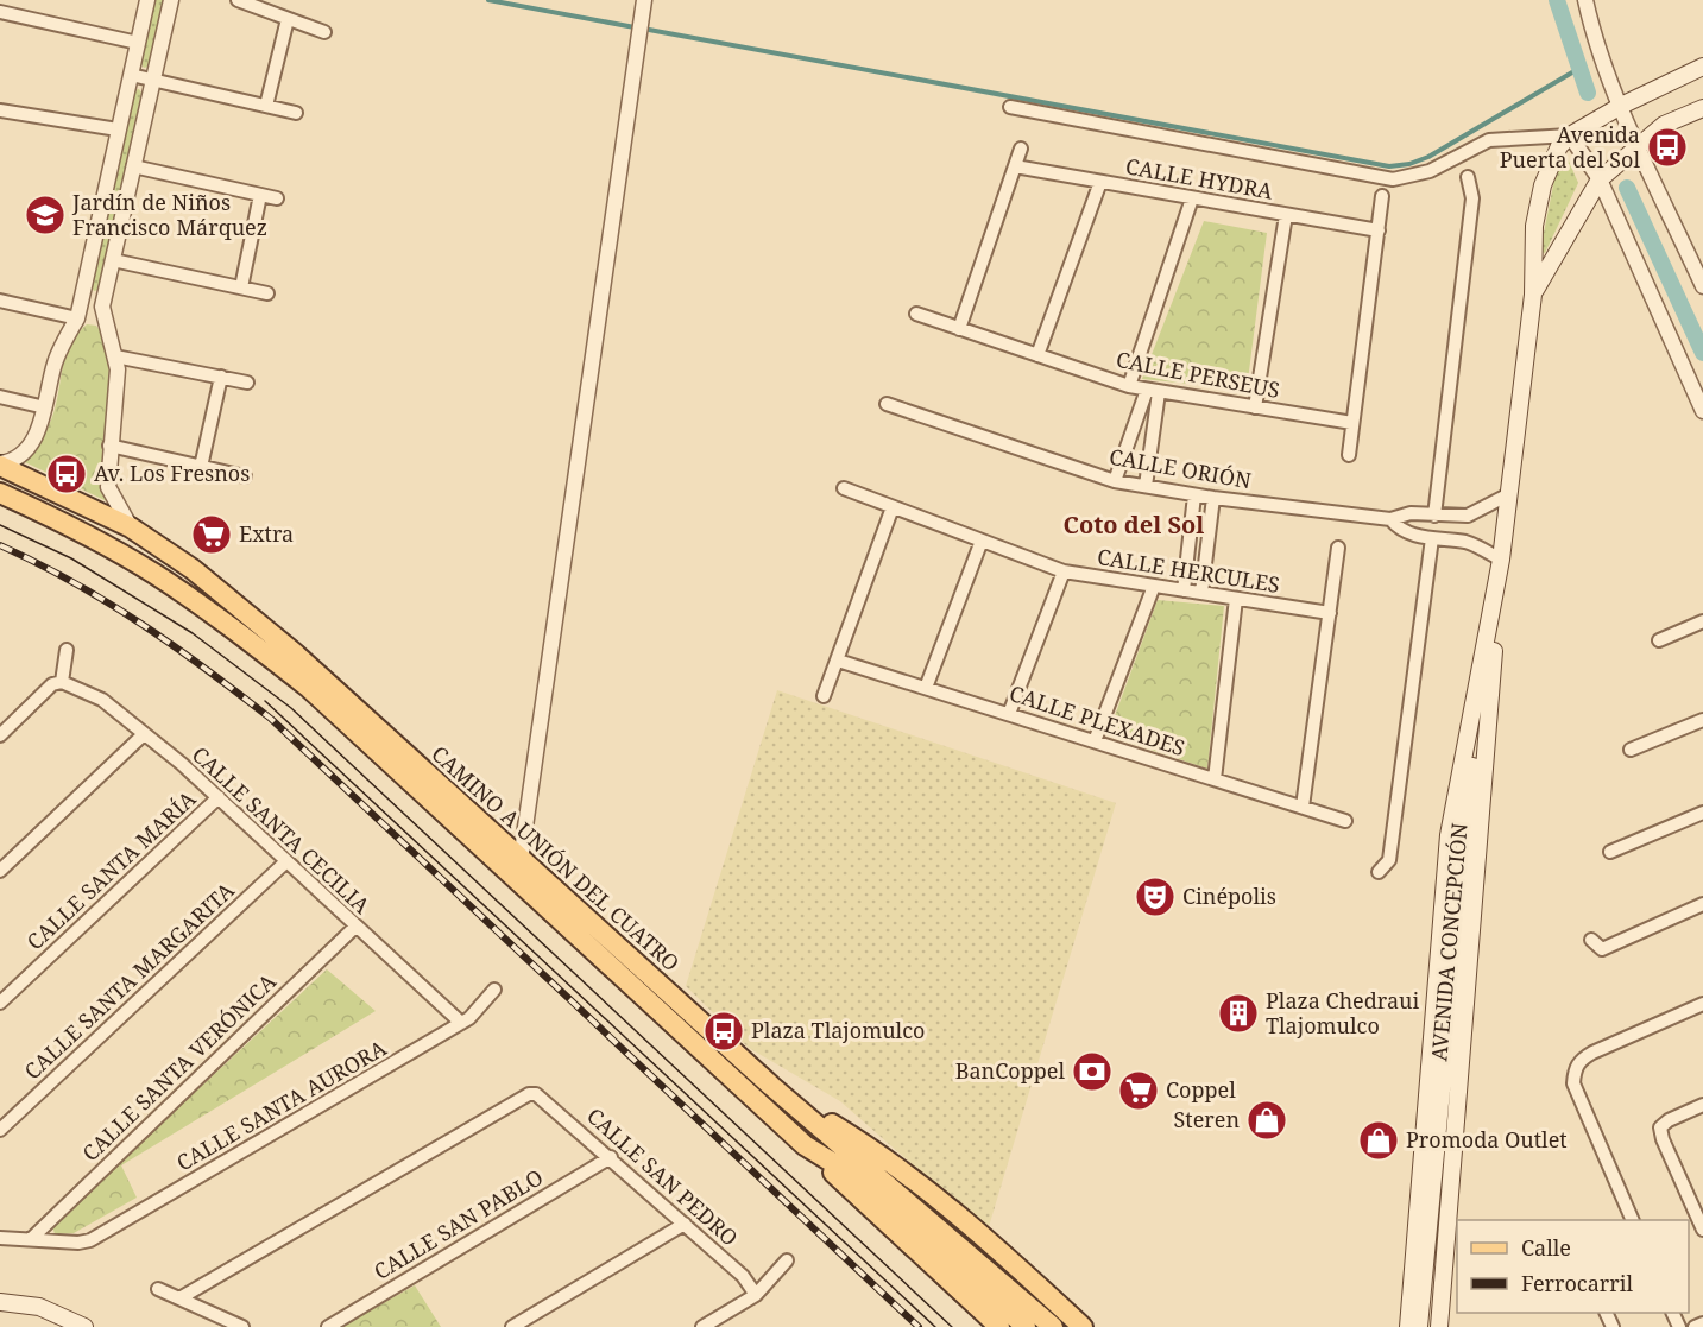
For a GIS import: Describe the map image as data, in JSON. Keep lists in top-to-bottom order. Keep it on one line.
{"streets":{"main road":["CAMINO A UNIÓN DEL CUATRO","AVENIDA CONCEPCIÓN"],"street":["CALLE HYDRA","CALLE PERSEUS","CALLE ORIÓN","CALLE HERCULES","CALLE PLEXADES","CALLE SANTA CECILIA","CALLE SANTA MARÍA","CALLE SANTA MARGARITA","CALLE SANTA VERÓNICA","CALLE SANTA AURORA","CALLE SAN PEDRO","CALLE SAN PABLO"]},"crossings":[["CALLE ORIÓN","AVENIDA CONCEPCIÓN"],["CALLE SANTA CECILIA","CALLE SANTA MARÍA"],["CALLE SANTA CECILIA","CALLE SANTA MARGARITA"],["CALLE SANTA CECILIA","CALLE SANTA VERÓNICA"],["CALLE SANTA CECILIA","CALLE SANTA AURORA"],["CALLE SANTA VERÓNICA","CALLE SANTA AURORA"],["CALLE SAN PEDRO","CALLE SAN PABLO"]],"districts":["Coto del Sol"],"places":{"bus stop":["Avenida Puerta del Sol","Av. Los Fresnos","Plaza Tlajomulco"],"school or university":["Jardín de Niños Francisco Márquez"],"supermarket":["Extra","Coppel"],"theatre":["Cinépolis"],"building":["Plaza Chedraui Tlajomulco"],"bank":["BanCoppel"],"shop":["Steren","Promoda Outlet"]},"legend":["Calle","Ferrocarril"]}
